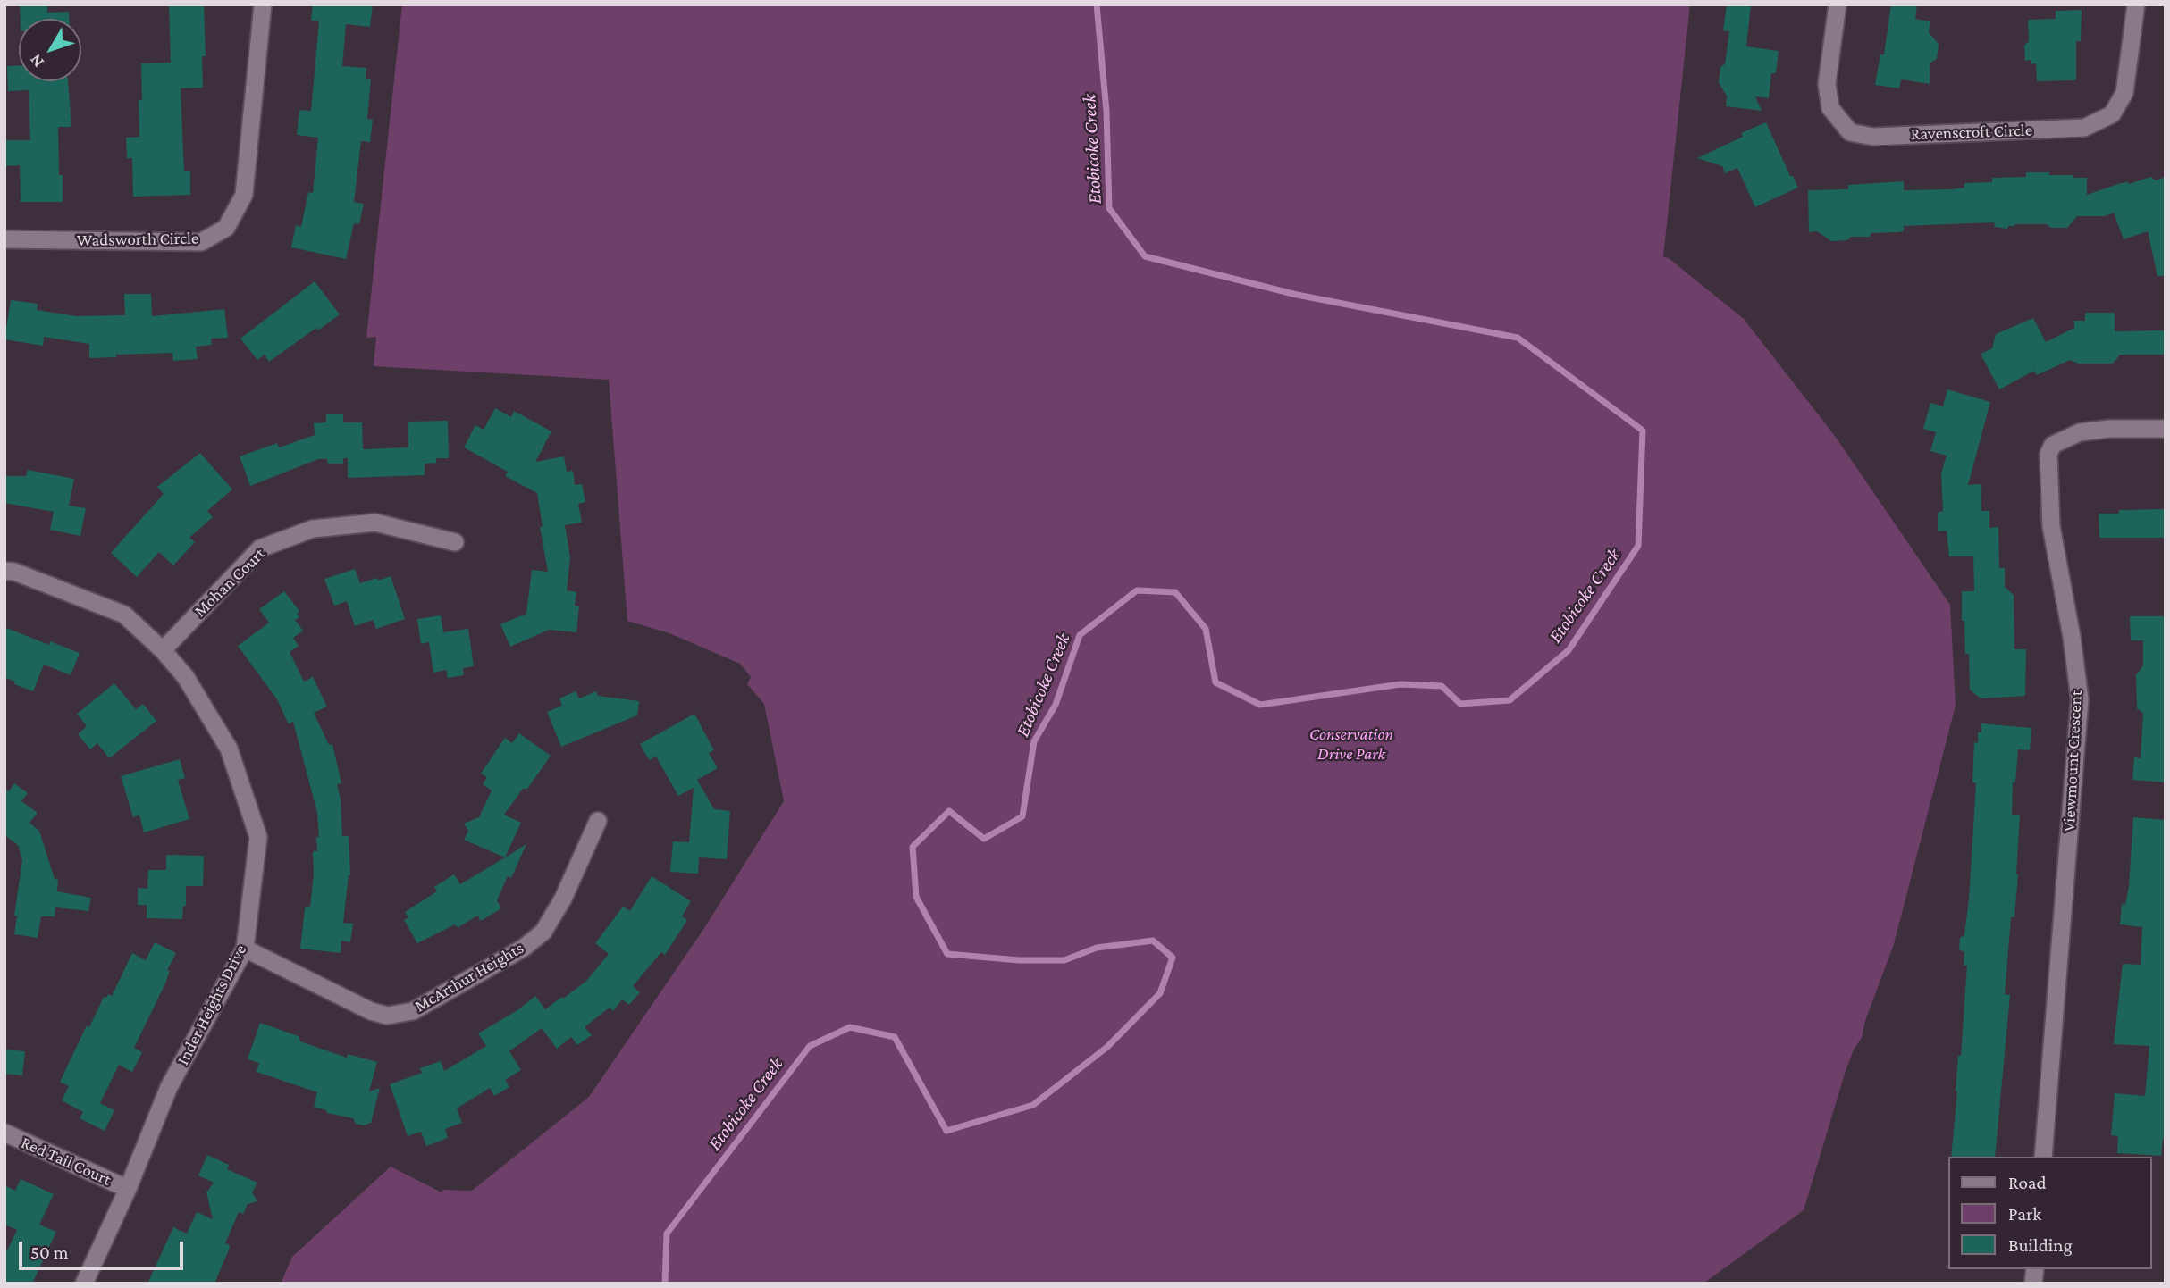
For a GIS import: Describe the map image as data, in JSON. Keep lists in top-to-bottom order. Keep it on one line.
{"streets":{"street":["Ravenscroft Circle","Wadsworth Circle","Mohan Court","Viewmount Crescent","McArthur Heights","Inder Heights Drive","Red Tail Court"]},"crossings":[["Mohan Court","Inder Heights Drive"],["McArthur Heights","Inder Heights Drive"],["Inder Heights Drive","Red Tail Court"]],"water":["Etobicoke Creek"],"parks":["Conservation Drive Park"],"legend":["Road","Park","Building"],"scale_bar":"50 m","north":"bottom left"}
